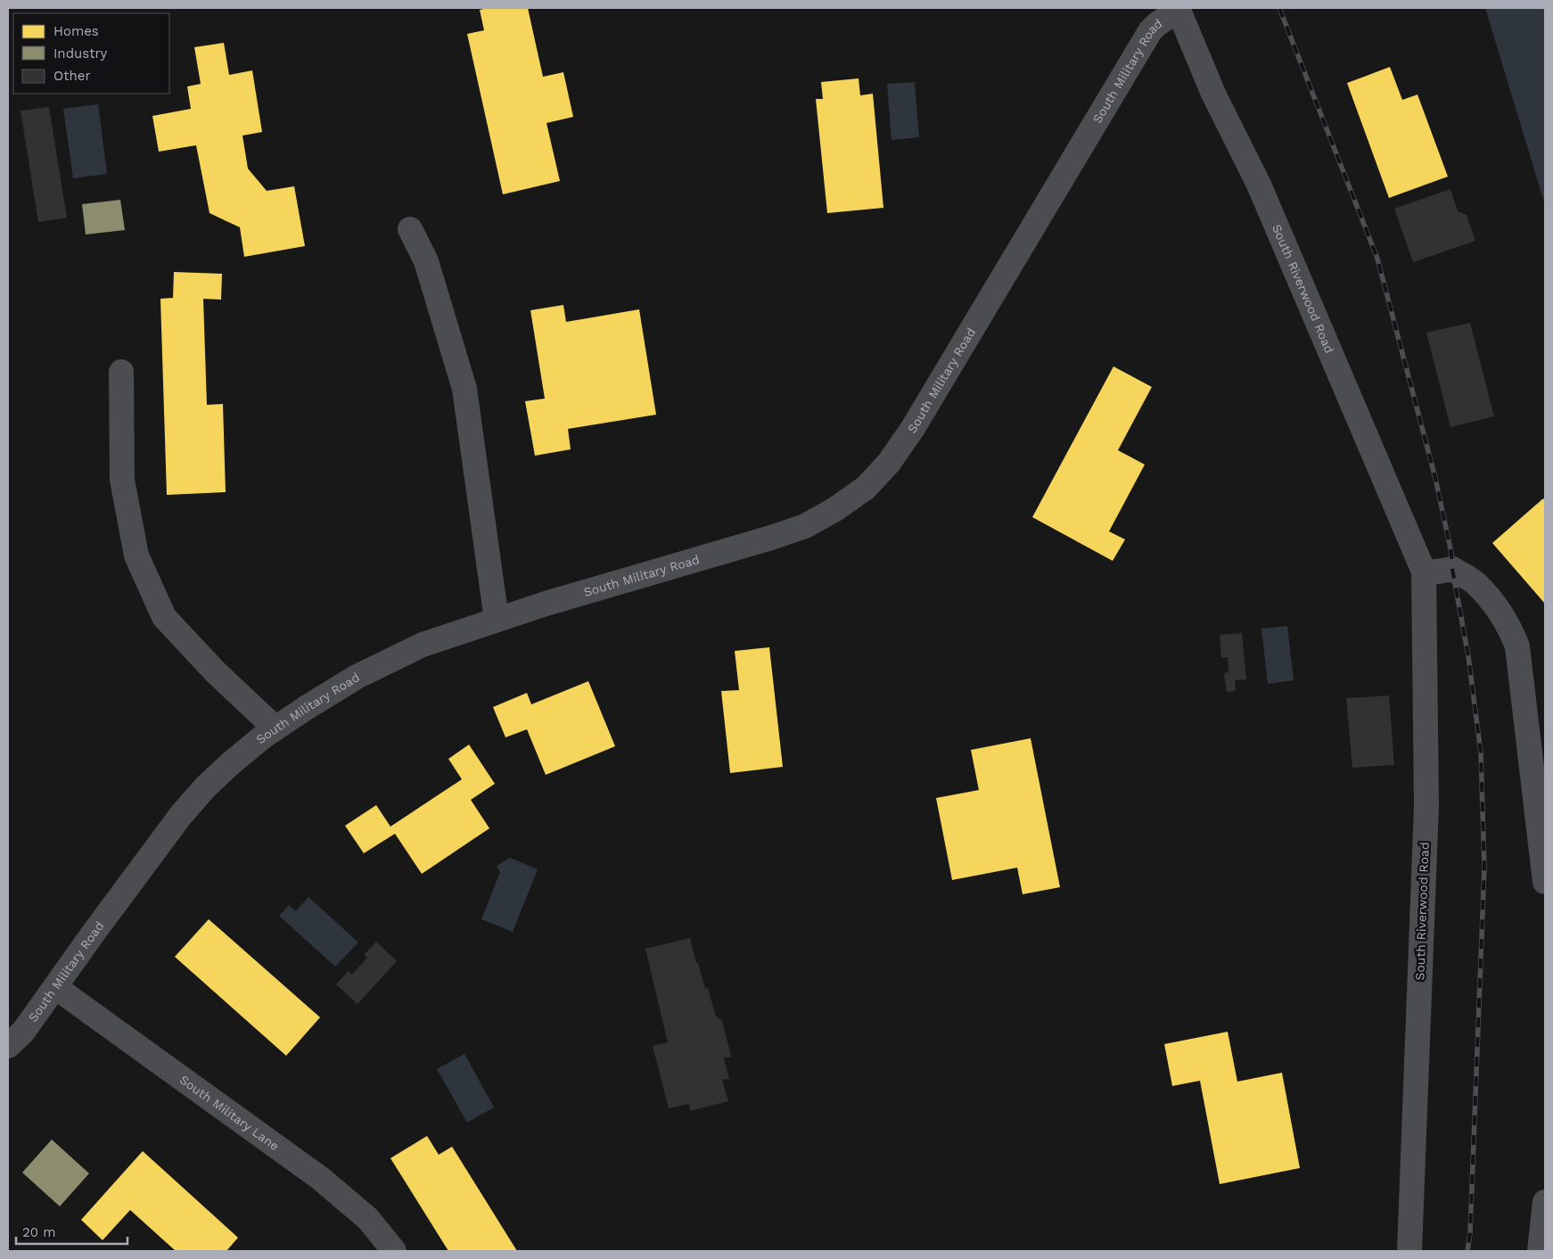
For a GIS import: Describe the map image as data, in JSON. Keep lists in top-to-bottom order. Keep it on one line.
{"streets":{"street":["South Military Road","South Riverwood Road","South Military Lane"]},"crossings":[["South Military Road","South Riverwood Road"],["South Military Road","South Military Lane"]],"legend":["Homes","Industry","Other"],"scale_bar":"20 m"}
